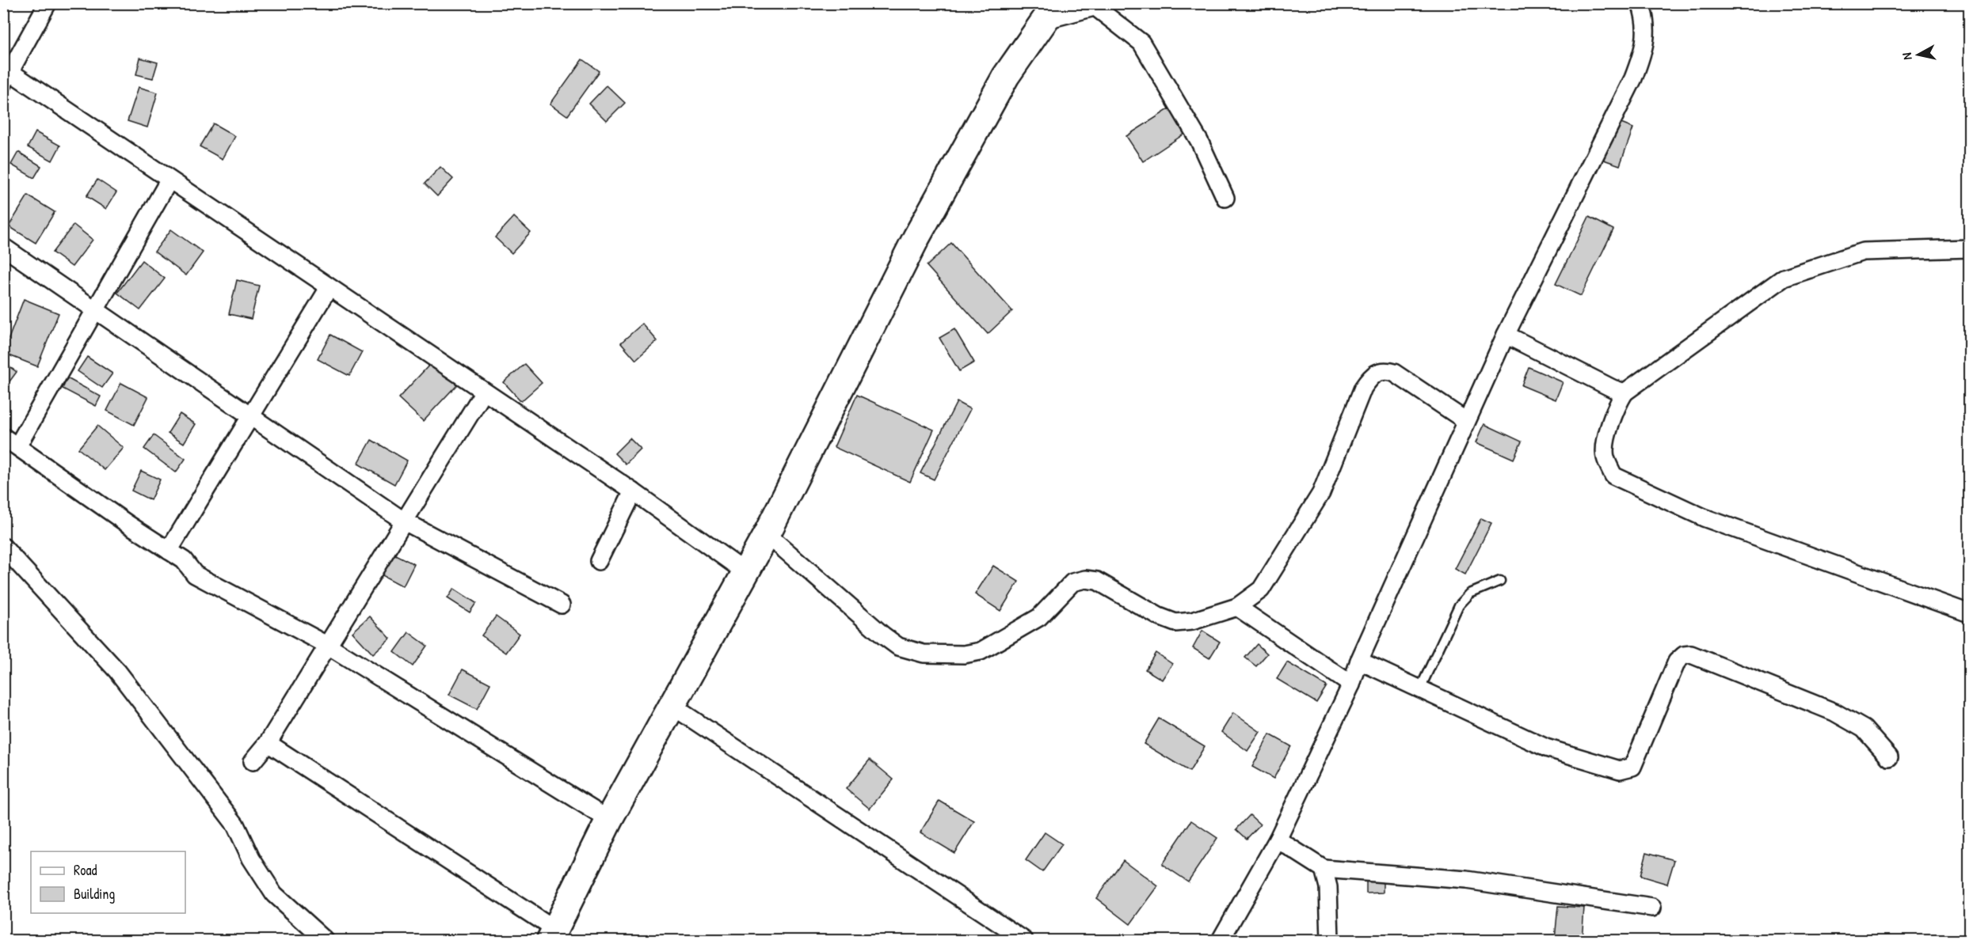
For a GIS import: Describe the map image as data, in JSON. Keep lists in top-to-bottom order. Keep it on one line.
{"legend":["Road","Building"],"north":"left"}
